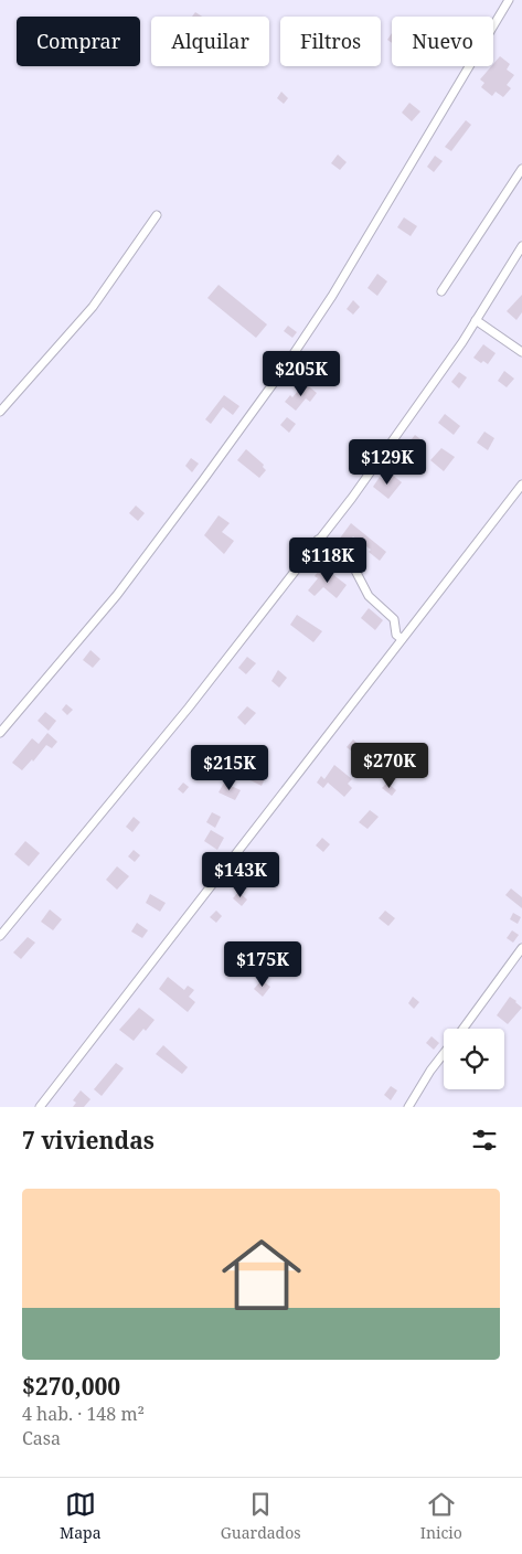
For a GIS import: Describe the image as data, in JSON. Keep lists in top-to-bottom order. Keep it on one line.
{"page":{"chip":["Comprar","Alquilar","Filtros","Nuevo"],"price":["$205K","$129K","$118K","$270K","$215K","$143K","$175K"],"heading":"7 viviendas","list":[{"name":"$270,000","note":"4 hab. · 148 m² · Casa"}],"tabs":["Mapa","Guardados","Inicio"]}}
